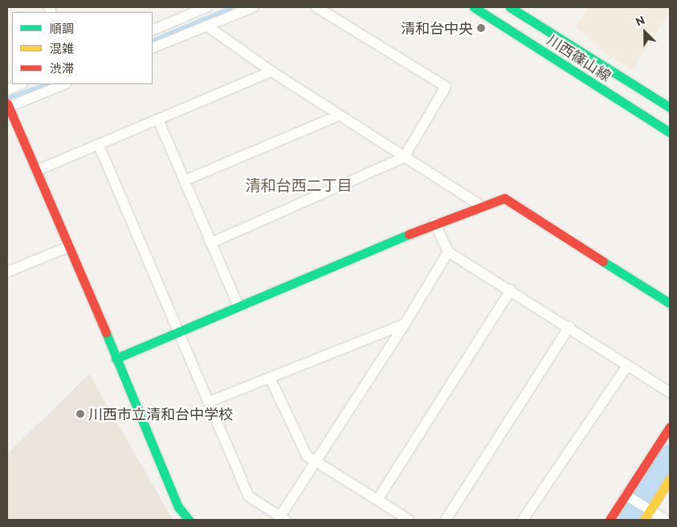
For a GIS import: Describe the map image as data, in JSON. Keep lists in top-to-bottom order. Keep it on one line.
{"streets":{"street":["川西篠山線"]},"districts":["清和台西二丁目"],"places":["清和台中央","川西市立清和台中学校"],"legend":["順調","混雑","渋滞"],"north":"top left"}
